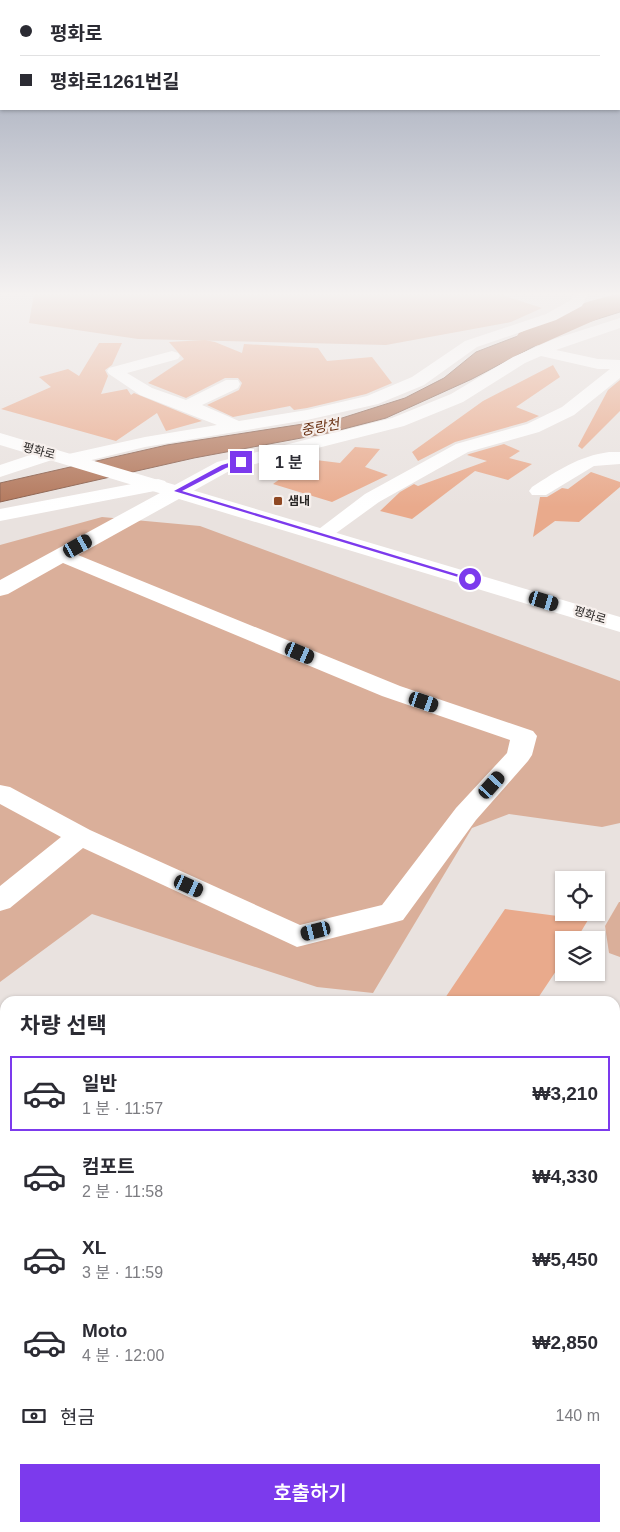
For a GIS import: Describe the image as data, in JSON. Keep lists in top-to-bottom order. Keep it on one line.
{"streets":{"main road":["평화로"]},"water":["중랑천"],"places":{"transit":["샘내"]},"page":{"banner":["평화로","평화로1261번길"],"bubble":"1 분","heading":"차량 선택","list":[{"name":"일반","note":"1 분 · 11:57","value":"₩3,210"},{"name":"컴포트","note":"2 분 · 11:58","value":"₩4,330"},{"name":"XL","note":"3 분 · 11:59","value":"₩5,450"},{"name":"Moto","note":"4 분 · 12:00","value":"₩2,850"}],"pay":["현금","140 m"],"buttons":"호출하기"}}
